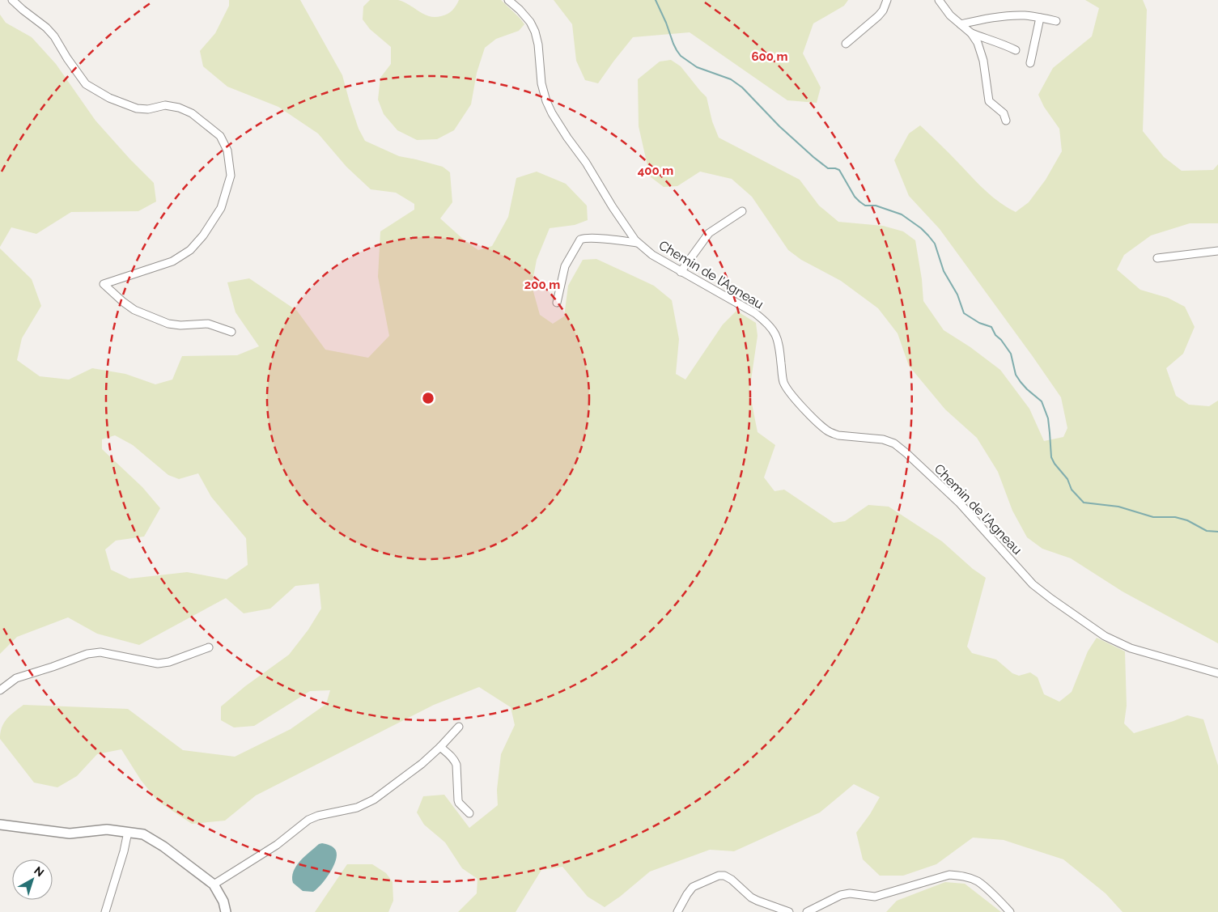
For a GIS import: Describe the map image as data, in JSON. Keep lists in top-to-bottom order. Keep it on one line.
{"streets":{"street":["Chemin de l’Agneau"]},"north":"top right","rings":["600 m","400 m","200 m"]}
